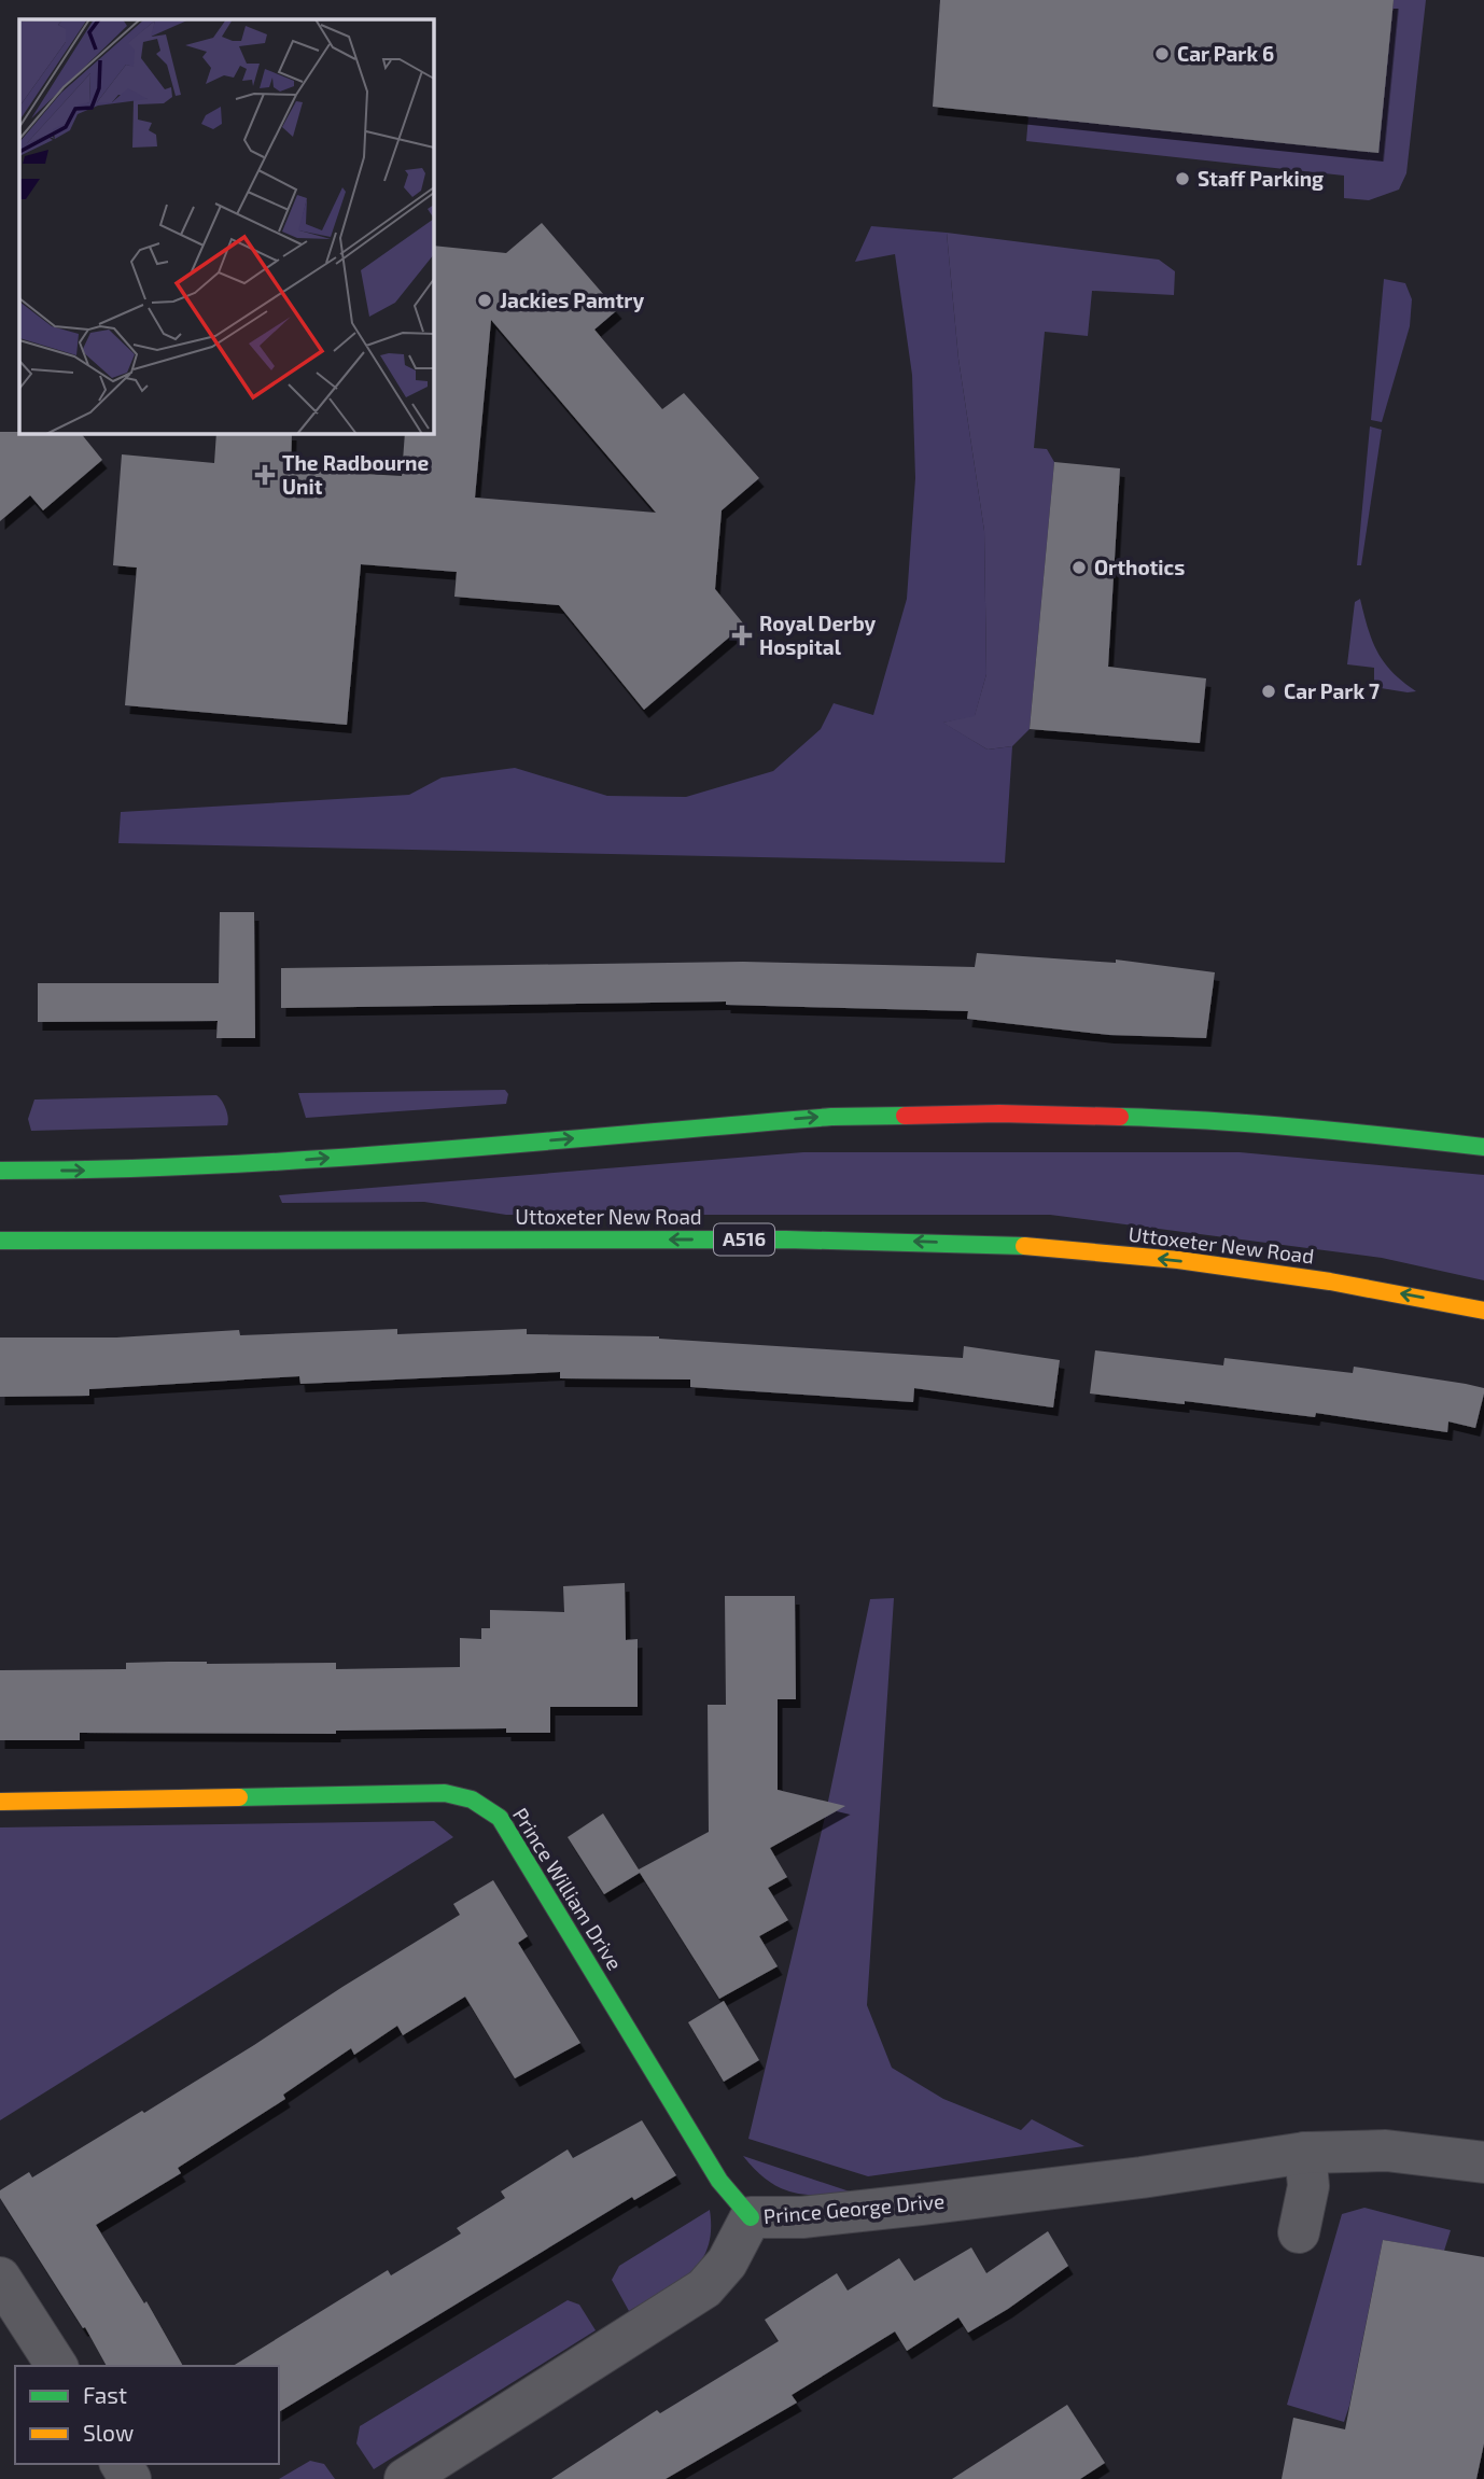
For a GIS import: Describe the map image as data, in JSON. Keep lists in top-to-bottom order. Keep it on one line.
{"streets":{"main road":["Uttoxeter New Road","A516","Prince William Drive"],"street":["Prince George Drive"]},"crossings":[["Prince William Drive","Prince George Drive"]],"places":{"other":["Car Park 6","Staff Parking","Jackies Pamtry","Orthotics","Car Park 7"],"health":["The Radbourne Unit","Royal Derby Hospital"]},"legend":["Fast","Slow"]}
